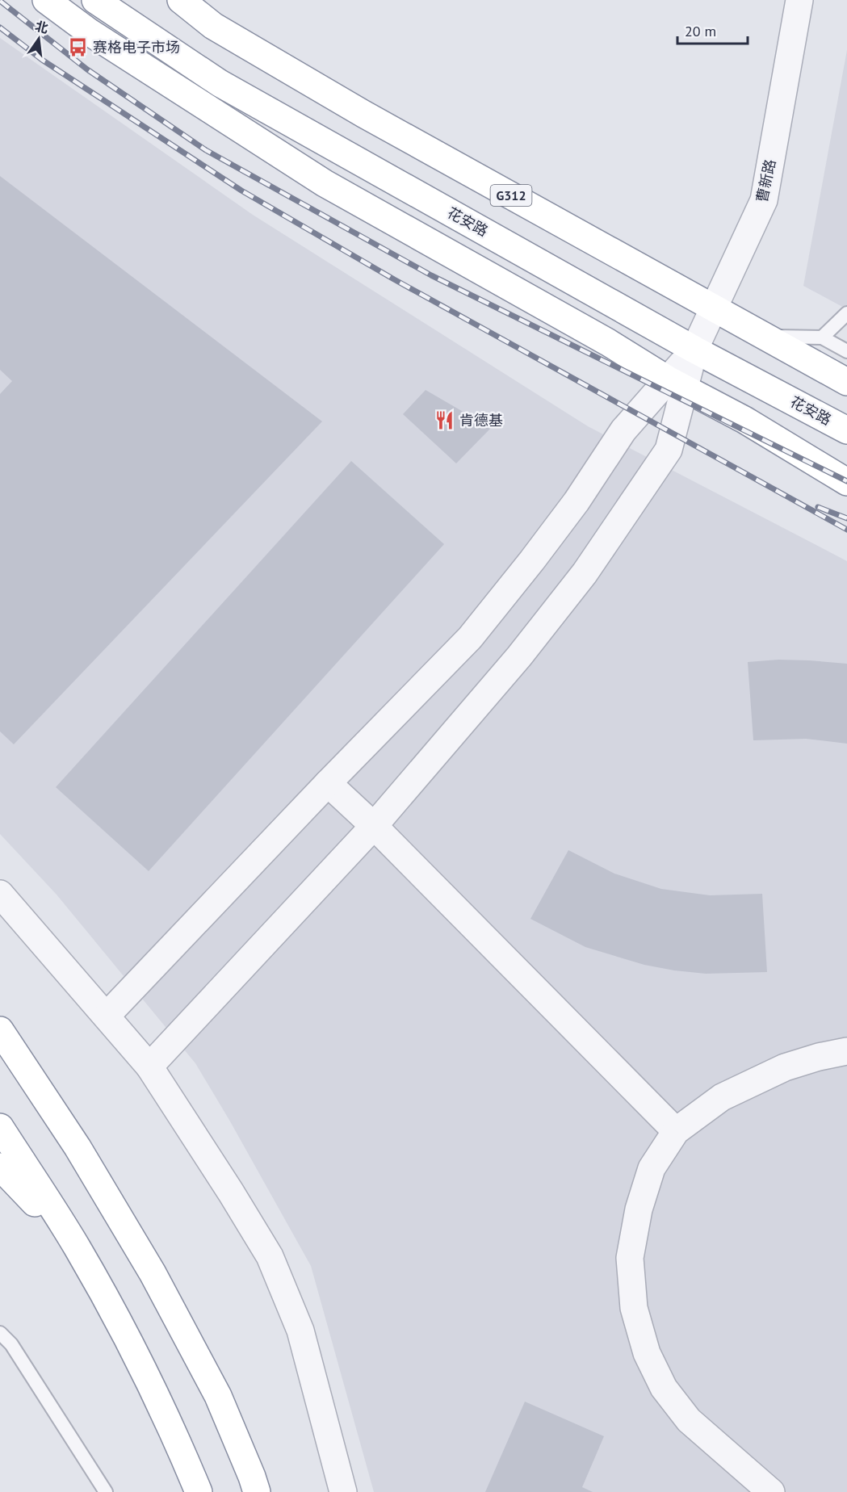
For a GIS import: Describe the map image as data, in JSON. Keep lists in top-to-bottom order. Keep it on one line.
{"streets":{"highway":["G312","花安路"],"street":["曹新路"]},"crossings":[["曹新路","G312"],["曹新路","花安路"]],"places":{"bus stop":["赛格电子市场"],"restaurant":["肯德基"]},"scale_bar":"20 m","north":"top"}
